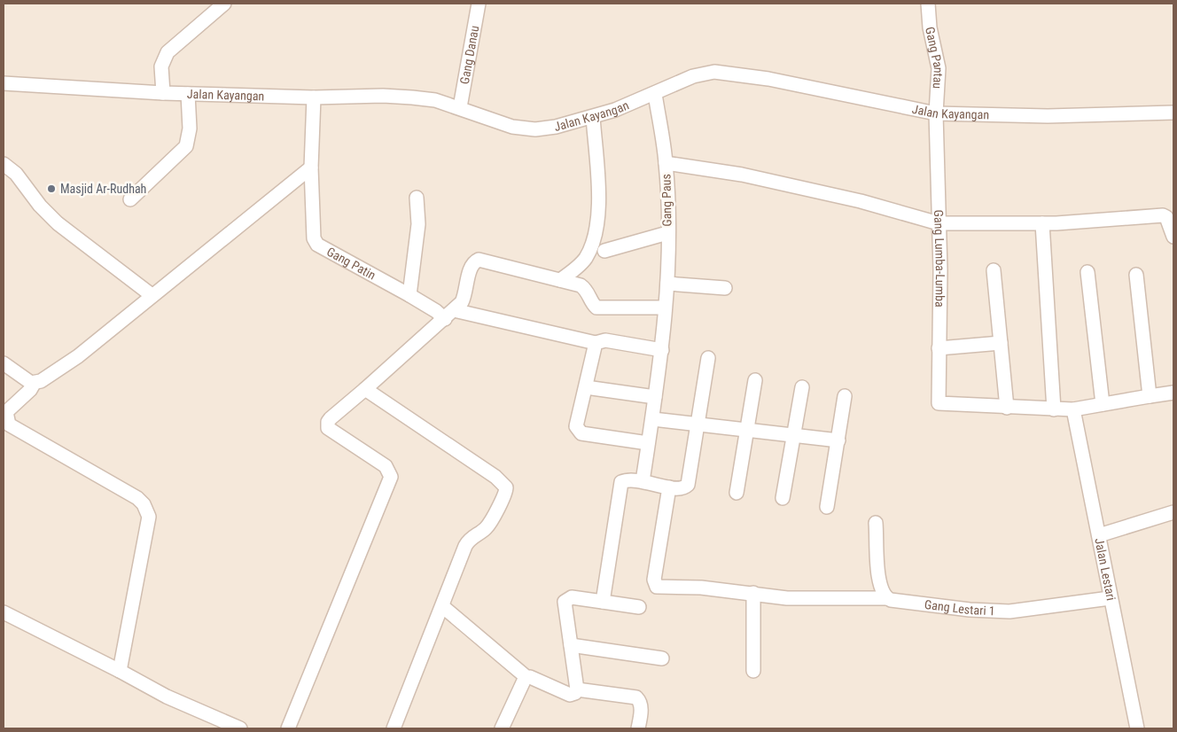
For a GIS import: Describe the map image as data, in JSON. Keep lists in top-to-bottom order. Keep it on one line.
{"streets":{"street":["Gang Danau","Gang Pantau","Jalan Kayangan","Gang Paus","Gang Lumba-Lumba","Gang Patin","Jalan Lestari","Gang Lestari 1"]},"crossings":[["Gang Danau","Jalan Kayangan"],["Gang Pantau","Jalan Kayangan"],["Gang Pantau","Gang Lumba-Lumba"],["Jalan Kayangan","Gang Paus"],["Jalan Kayangan","Gang Lumba-Lumba"],["Jalan Kayangan","Gang Patin"],["Jalan Lestari","Gang Lestari 1"]],"places":["Masjid Ar-Rudhah"]}
